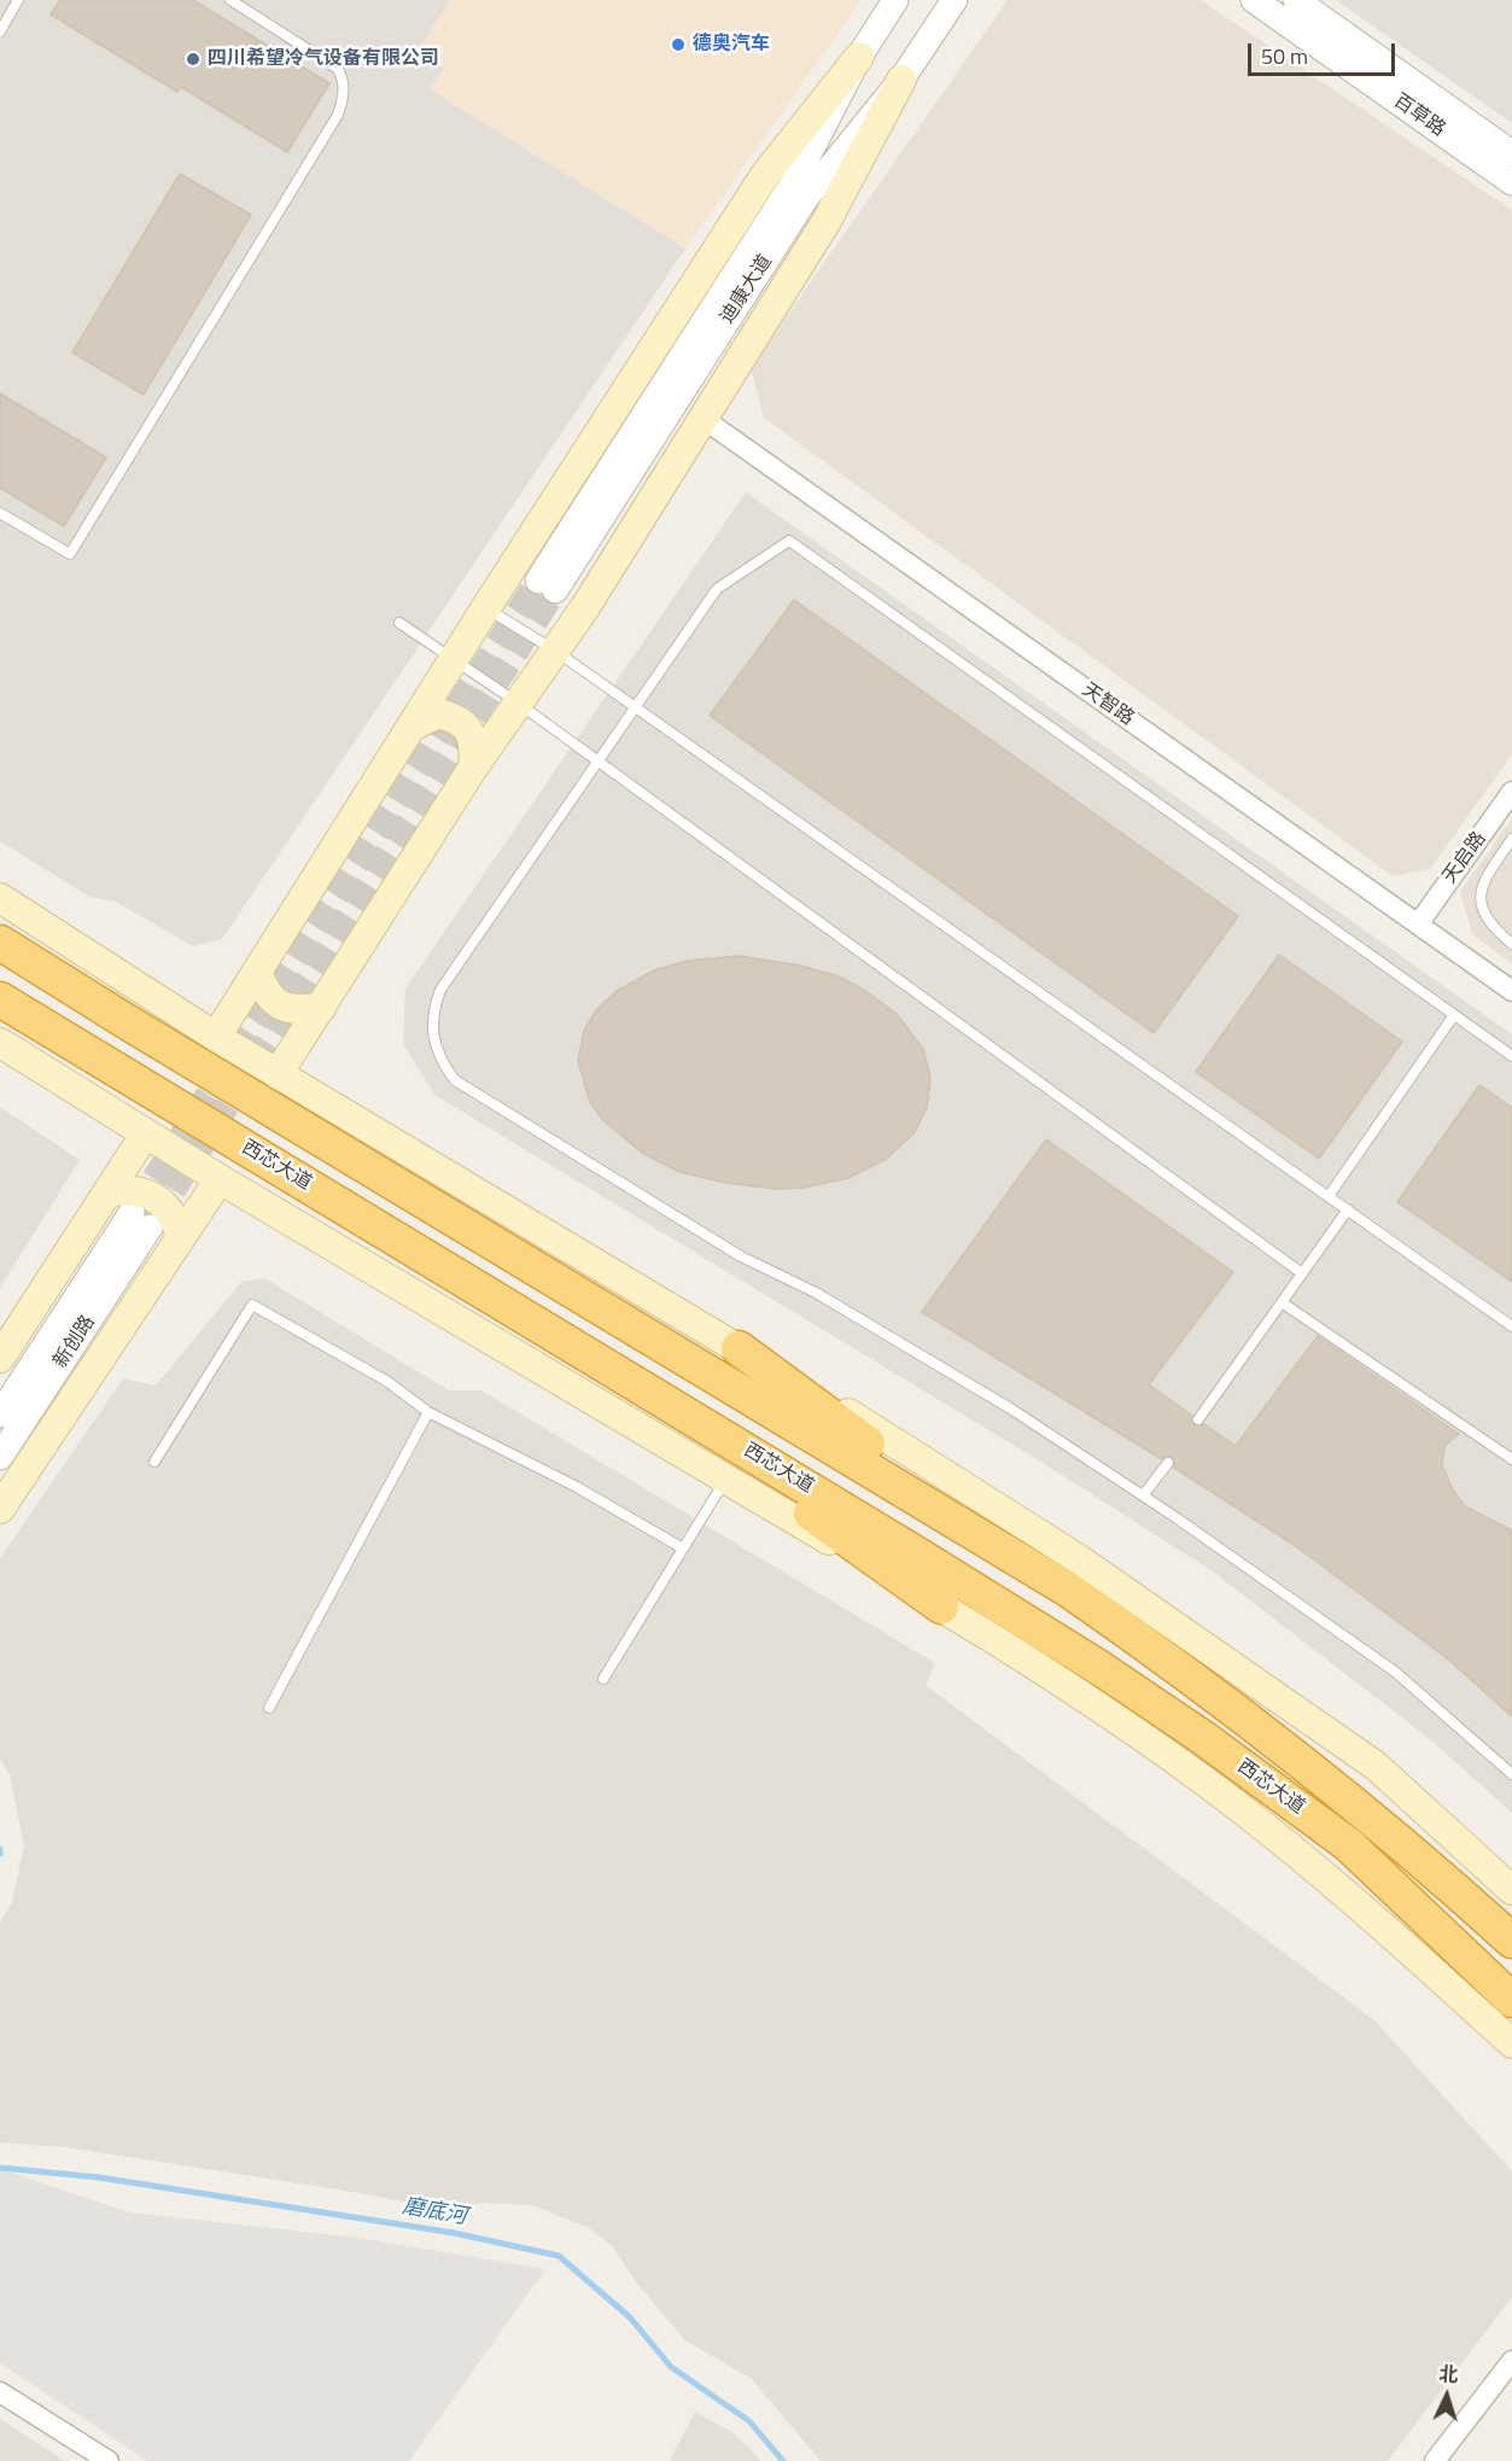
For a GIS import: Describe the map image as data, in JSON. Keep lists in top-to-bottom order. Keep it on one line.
{"streets":{"highway":["西芯大道"],"street":["百草路","迪康大道","天智路","天启路","新创路"]},"crossings":[["天智路","天启路"]],"water":["磨底河"],"places":["德奥汽车","四川希望冷气设备有限公司"],"scale_bar":"50 m","north":"top"}
